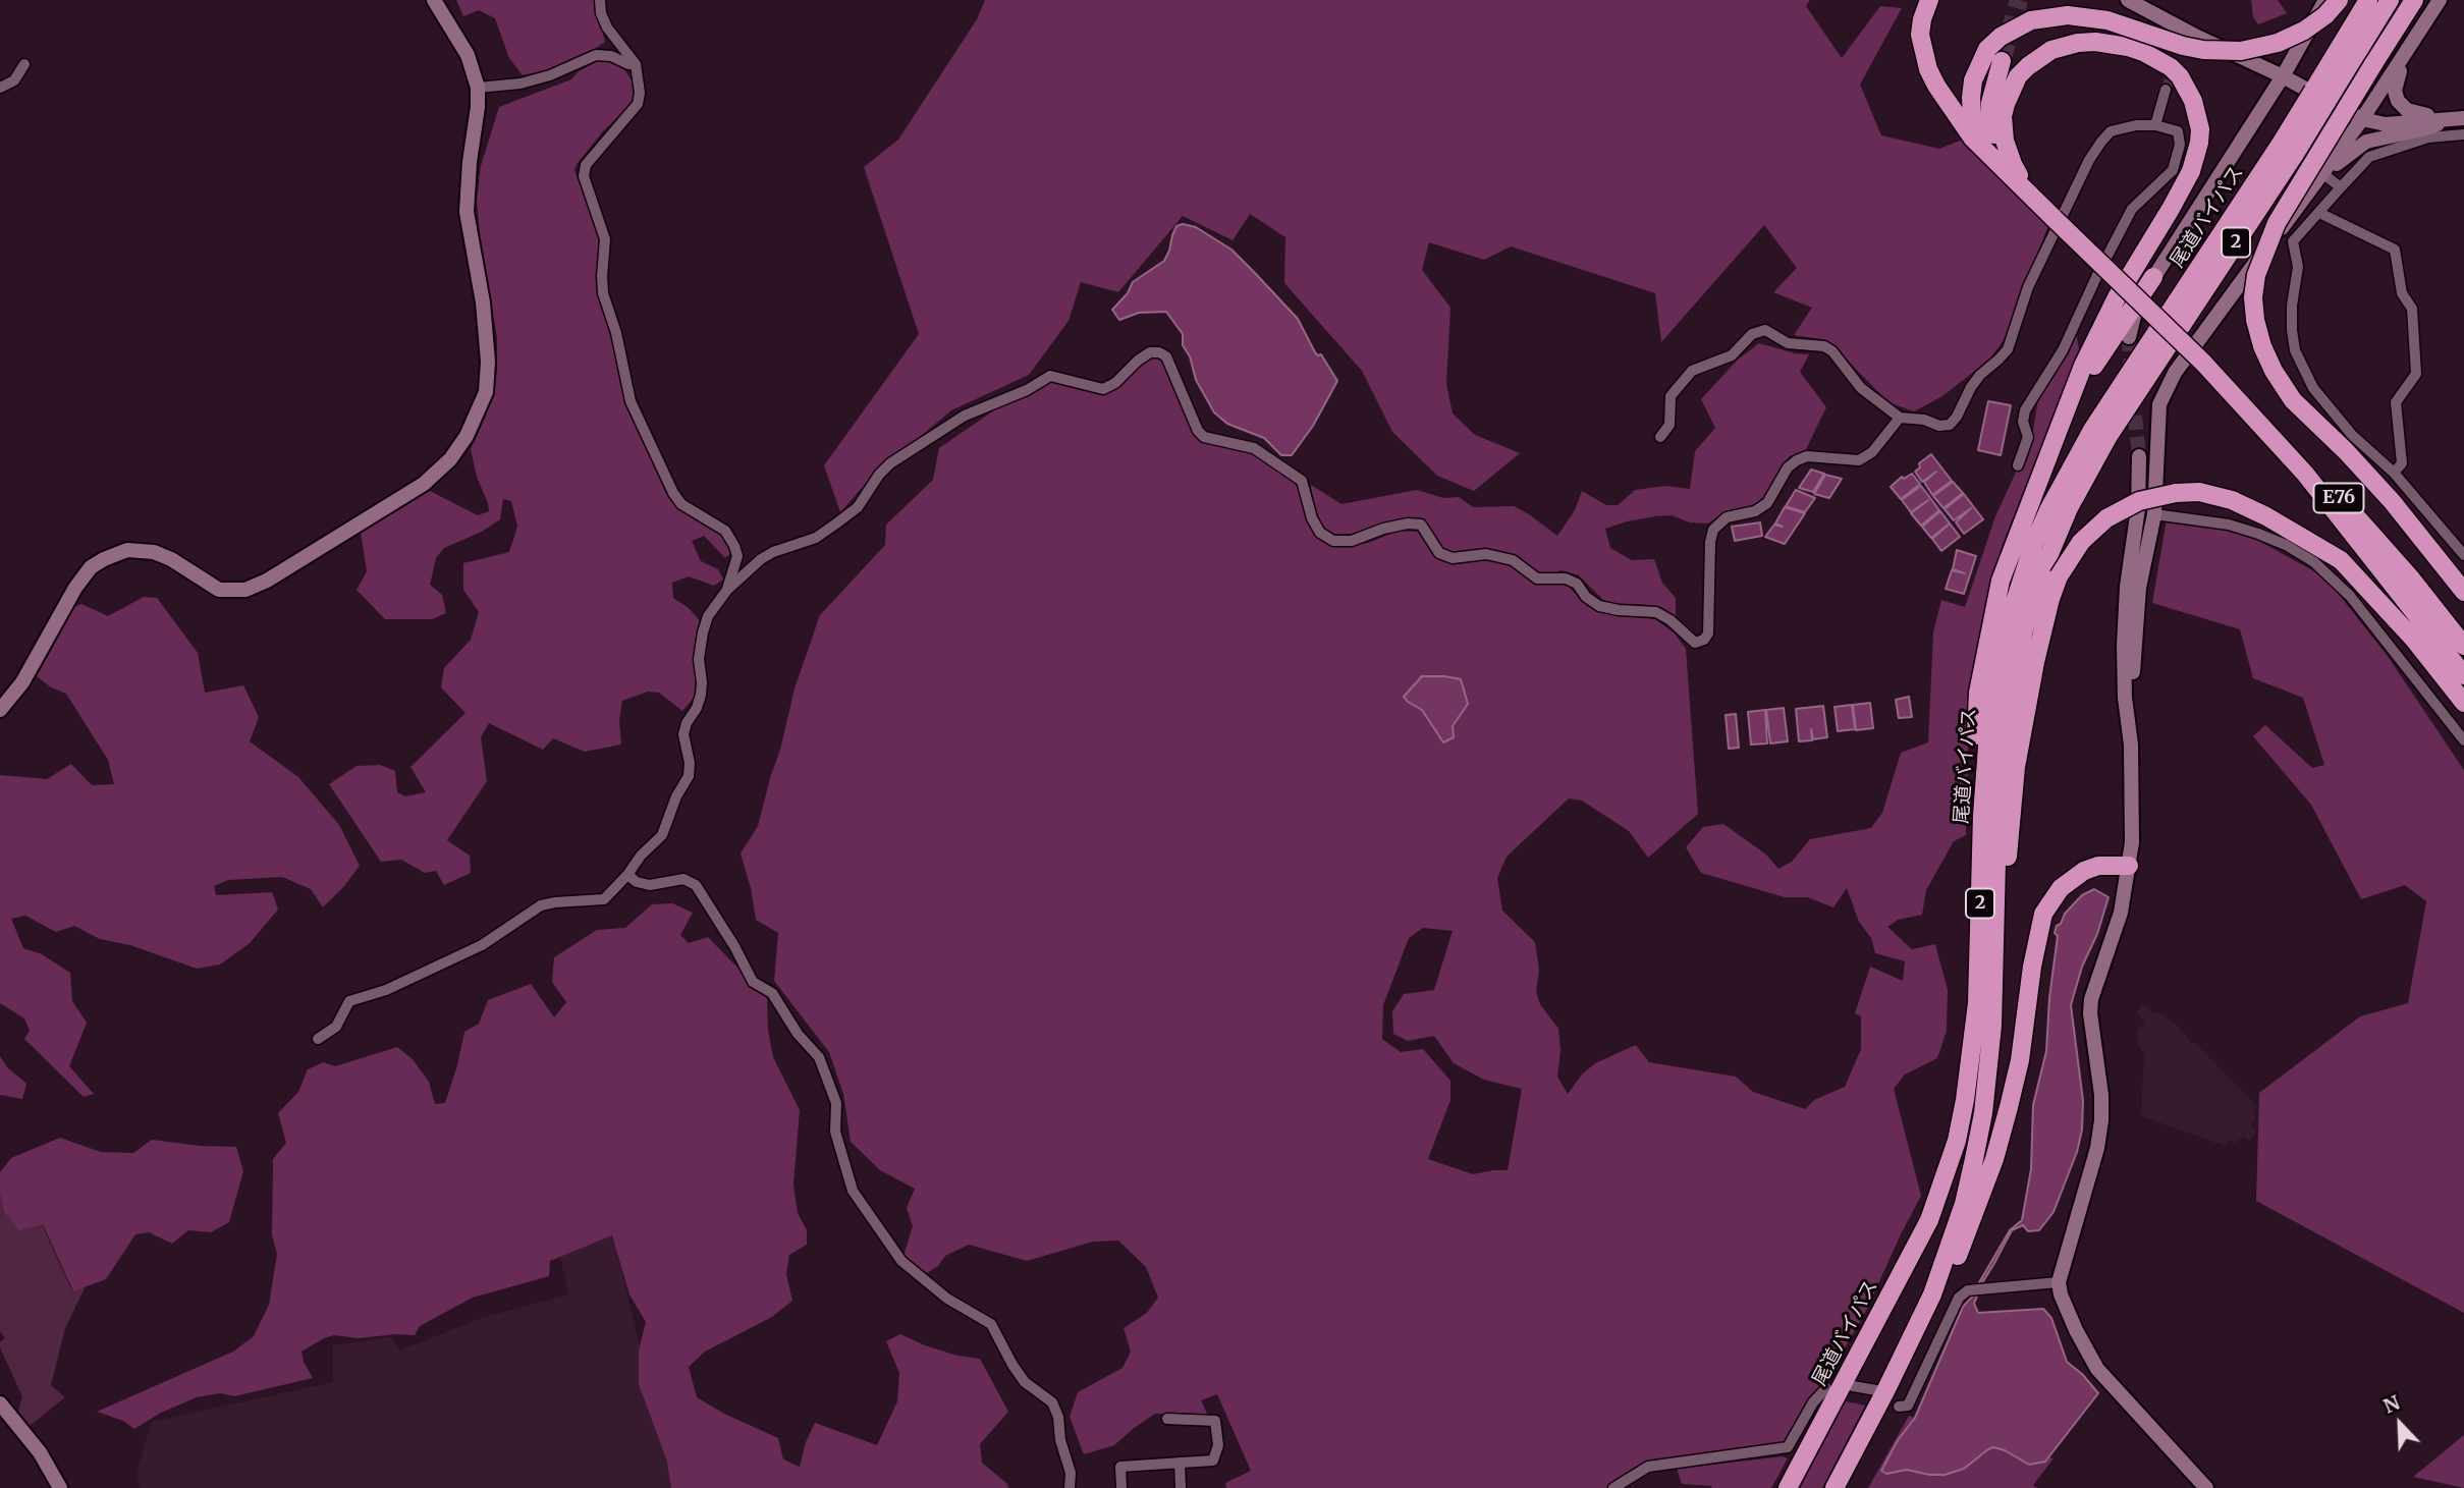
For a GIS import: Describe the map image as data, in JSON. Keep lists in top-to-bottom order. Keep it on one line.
{"streets":{"highway":["尾道バイパス","2","E76"]},"north":"top left"}
